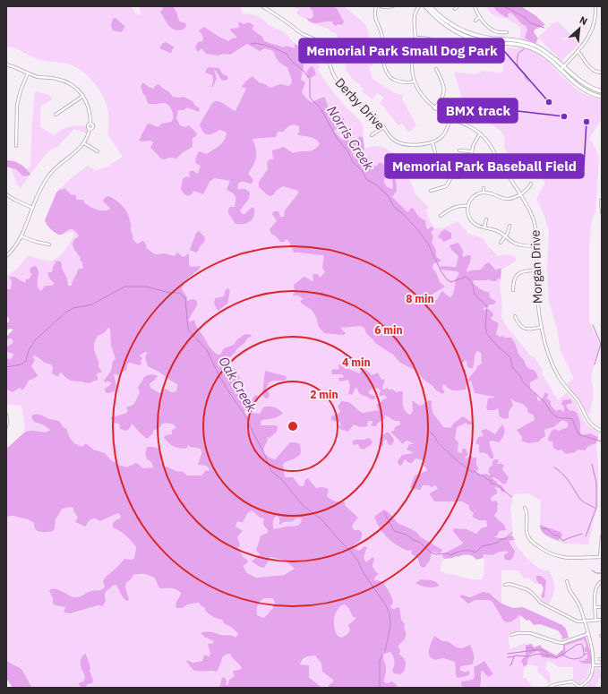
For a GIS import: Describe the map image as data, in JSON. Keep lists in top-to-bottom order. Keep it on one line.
{"streets":{"street":["Derby Drive","Morgan Drive"]},"water":["Norris Creek","Oak Creek"],"places":["Memorial Park Small Dog Park","BMX track","Memorial Park Baseball Field"],"north":"top right","rings":["8 min","6 min","4 min","2 min"]}
